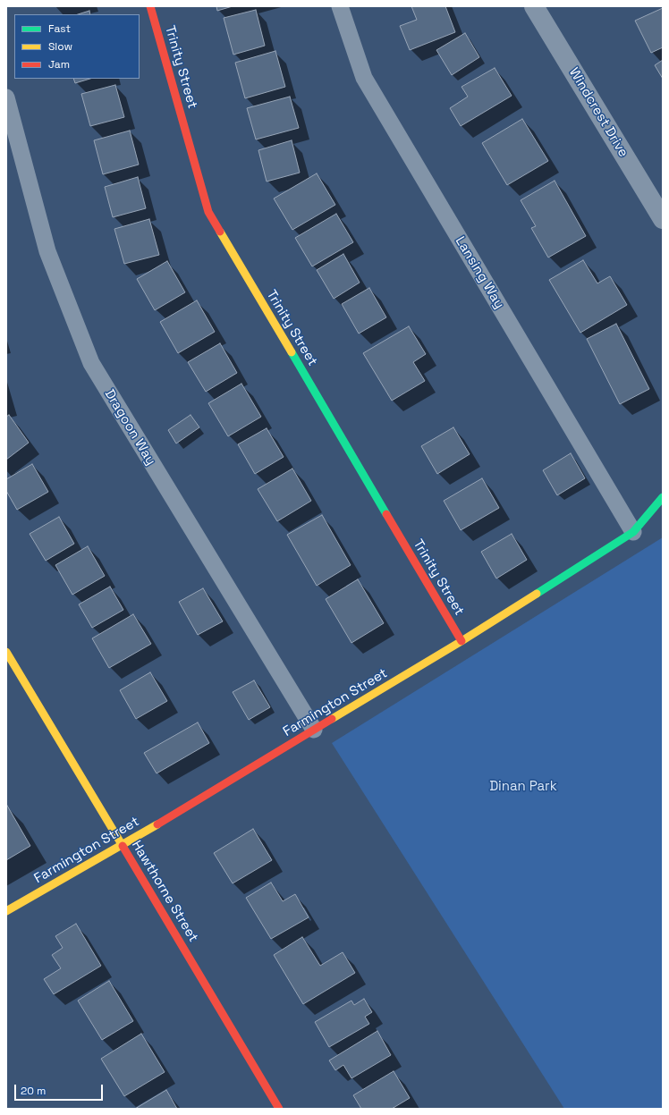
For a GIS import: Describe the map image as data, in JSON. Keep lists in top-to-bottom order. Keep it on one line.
{"streets":{"street":["Trinity Street","Windcrest Drive","Farmington Street","Hawthorne Street"],"lane":["Lansing Way","Dragoon Way"]},"crossings":[["Trinity Street","Farmington Street"],["Lansing Way","Farmington Street"],["Dragoon Way","Farmington Street"],["Farmington Street","Hawthorne Street"]],"parks":["Dinan Park"],"legend":["Fast","Slow","Jam"],"scale_bar":"20 m"}
